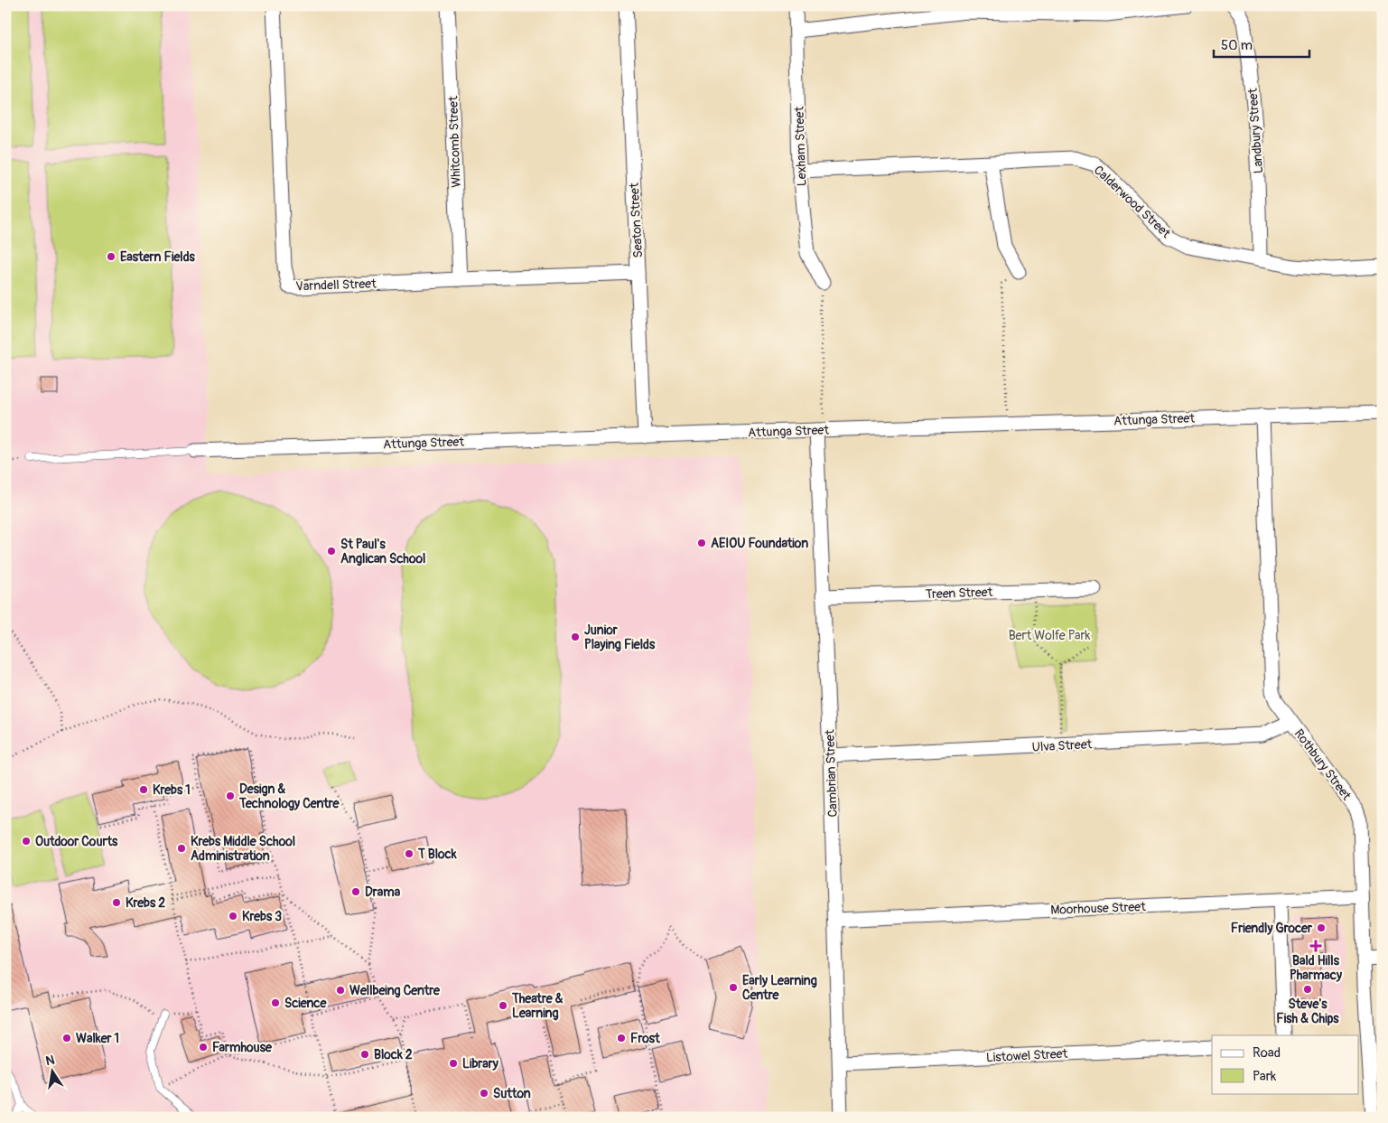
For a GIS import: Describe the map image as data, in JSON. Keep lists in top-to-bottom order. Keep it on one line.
{"streets":{"street":["Landbury Street","Whitcomb Street","Lexham Street","Calderwood Street","Seaton Street","Varndell Street","Attunga Street","Treen Street","Ulva Street","Rothbury Street","Cambrian Street","Moorhouse Street","Listowel Street"]},"crossings":[["Landbury Street","Calderwood Street"],["Whitcomb Street","Varndell Street"],["Lexham Street","Calderwood Street"],["Seaton Street","Varndell Street"],["Seaton Street","Attunga Street"],["Attunga Street","Rothbury Street"],["Attunga Street","Cambrian Street"],["Treen Street","Cambrian Street"],["Ulva Street","Rothbury Street"],["Ulva Street","Cambrian Street"],["Rothbury Street","Moorhouse Street"],["Cambrian Street","Moorhouse Street"],["Cambrian Street","Listowel Street"]],"parks":["Bert Wolfe Park"],"places":{"other":["Eastern Fields","AEIOU Foundation","St Paul's Anglican School","Junior Playing Fields","Krebs 1","Design & Technology Centre","Outdoor Courts","Krebs Middle School Administration","T Block","Drama","Krebs 2","Krebs 3","Friendly Grocer","Early Learning Centre","Steve's Fish & Chips","Wellbeing Centre","Science","Theatre & Learning","Walker 1","Frost","Farmhouse","Block 2","Library","Sutton"],"health":["Bald Hills Pharmacy"]},"legend":["Road","Park"],"scale_bar":"50 m","north":"top"}
